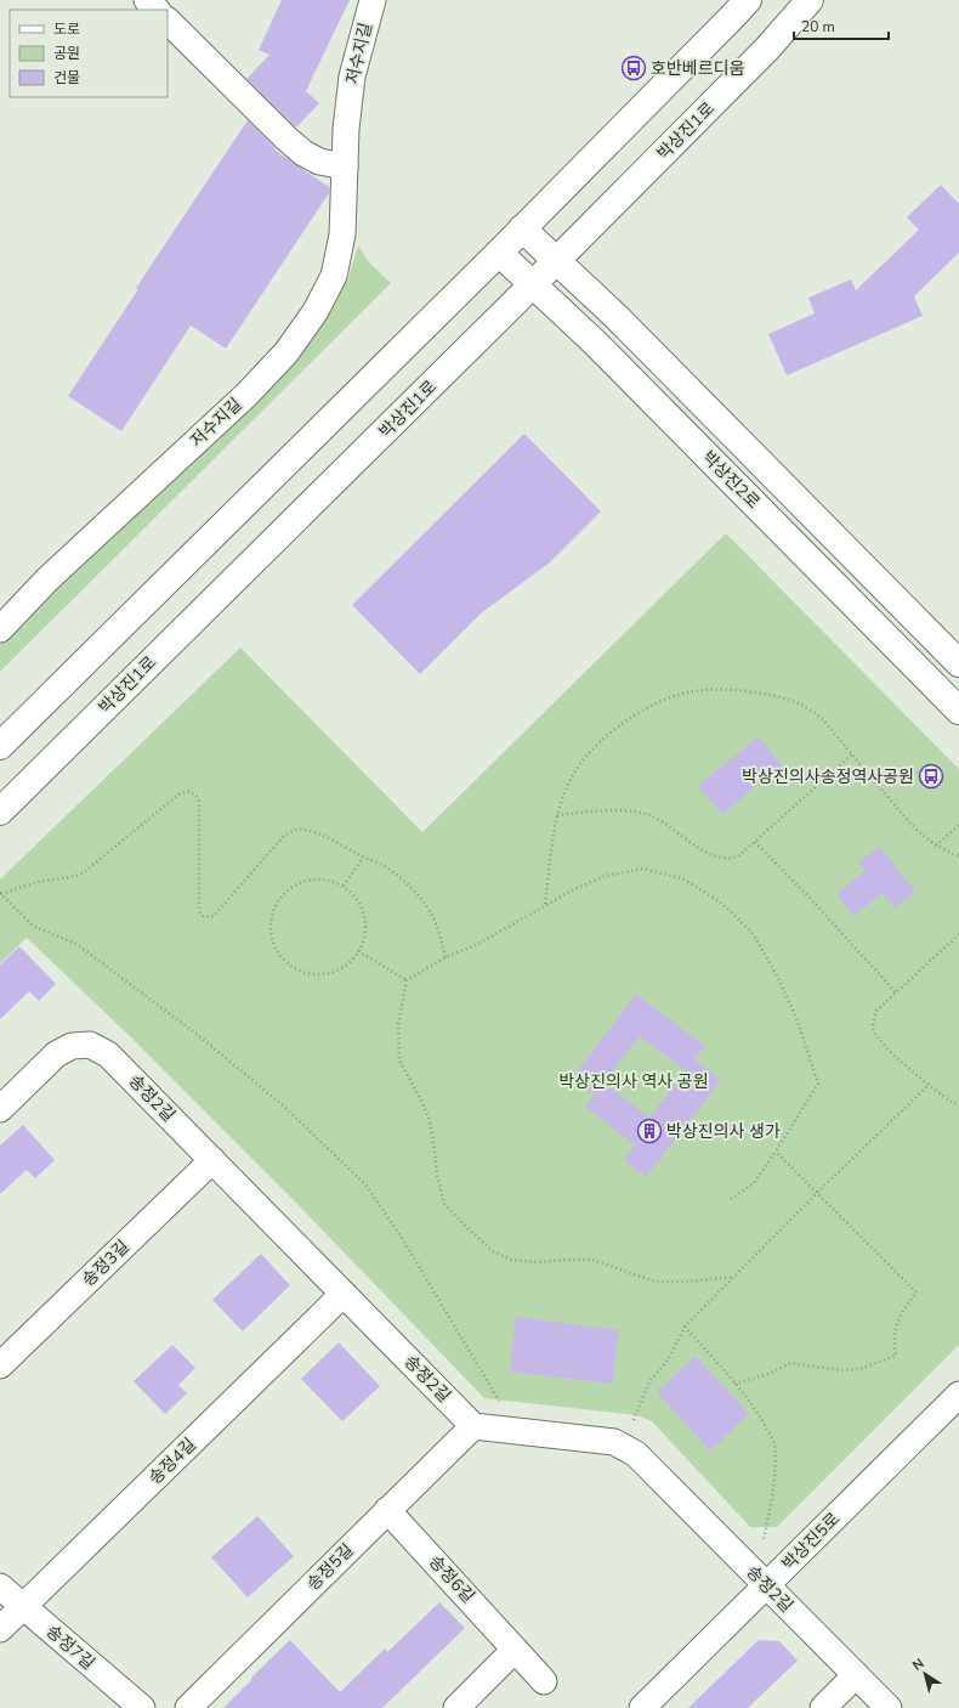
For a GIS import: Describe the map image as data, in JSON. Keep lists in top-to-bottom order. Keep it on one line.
{"streets":{"street":["저수지길","박상진1로","박상진2로","송정2길","송정3길","송정4길","박상진5로","송정5길","송정6길","송정7길"]},"crossings":[["박상진1로","박상진2로"],["송정2길","송정3길"],["송정2길","송정4길"],["송정2길","박상진5로"],["송정2길","송정5길"],["송정4길","송정7길"],["송정5길","송정6길"]],"parks":["박상진의사 역사 공원"],"places":{"bus stop":["호반베르디움","박상진의사송정역사공원"],"building":["박상진의사 생가"]},"legend":["도로","공원","건물"],"scale_bar":"20 m","north":"top left"}
